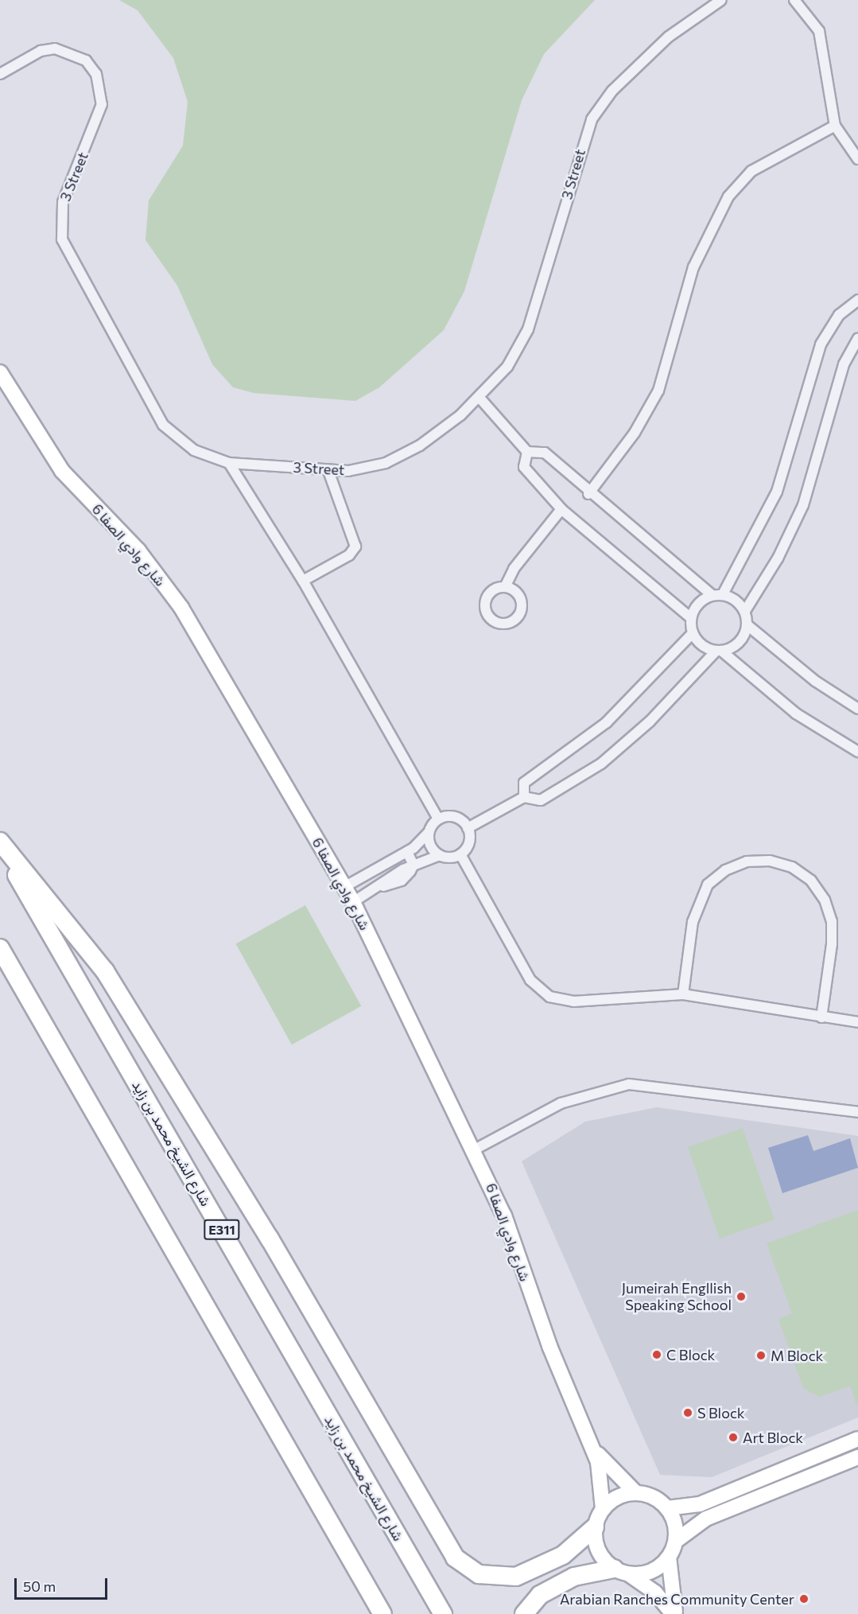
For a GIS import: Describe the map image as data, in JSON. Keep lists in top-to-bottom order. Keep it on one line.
{"streets":{"highway":["شارع الشيخ محمد بن زايد","E311"],"main road":["شارع وادي الصفا 6"],"street":["3 Street"]},"places":["Jumeirah Engllish Speaking School","C Block","M Block","S Block","Art Block","Arabian Ranches Community Center"],"scale_bar":"50 m"}
